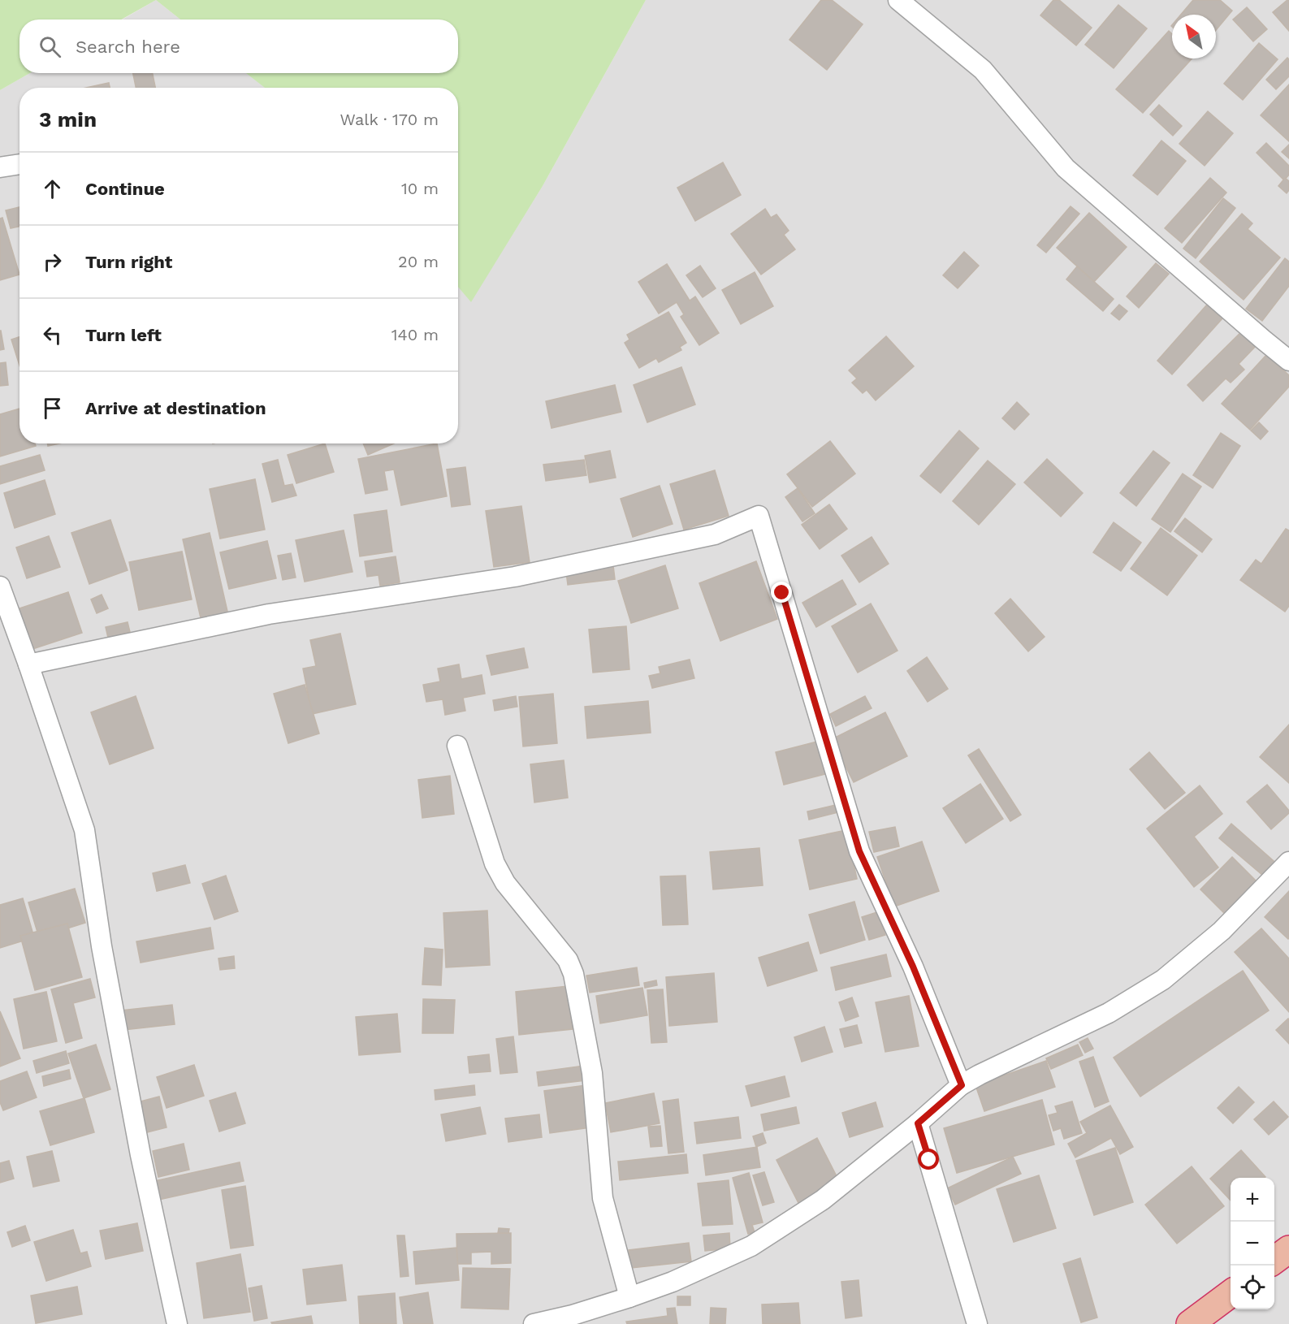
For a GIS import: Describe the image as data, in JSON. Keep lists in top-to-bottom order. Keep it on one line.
{"north":"top left","page":{"search":"Search here","heading":["3 min","Walk · 170 m"],"list":[["Continue","10 m"],["Turn right","20 m"],["Turn left","140 m"],"Arrive at destination"],"map_buttons":["+","−"]}}
